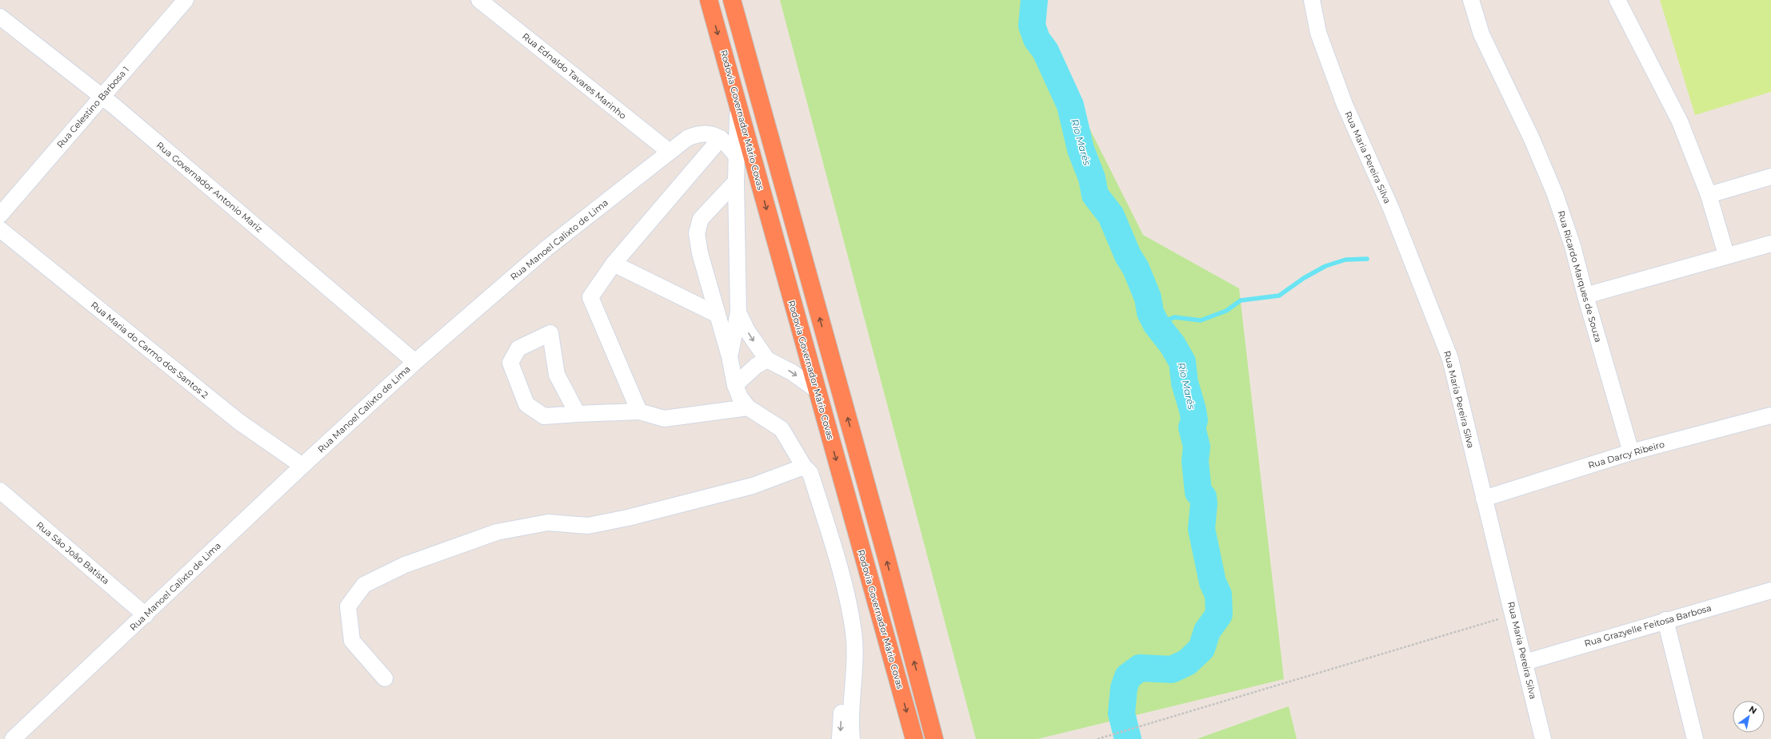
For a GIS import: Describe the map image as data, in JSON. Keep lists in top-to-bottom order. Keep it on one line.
{"streets":{"highway":["Rodovia Governador Mário Covas"],"street":["Rua Ednaldo Tavares Marinho","Rua Celestino Barbosa 1","Rua Maria Pereira Silva","Rua Governador Antonio Mariz","Rua Manoel Calixto de Lima","Rua Ricardo Marques de Souza","Rua Maria do Carmo dos Santos 2","Rua Darcy Ribeiro","Rua São João Batista","Rua Grazyelle Feitosa Barbosa"]},"crossings":[["Rua Ednaldo Tavares Marinho","Rua Manoel Calixto de Lima"],["Rua Celestino Barbosa 1","Rua Governador Antonio Mariz"],["Rua Maria Pereira Silva","Rua Darcy Ribeiro"],["Rua Maria Pereira Silva","Rua Grazyelle Feitosa Barbosa"],["Rua Governador Antonio Mariz","Rua Manoel Calixto de Lima"],["Rua Manoel Calixto de Lima","Rua Maria do Carmo dos Santos 2"],["Rua Manoel Calixto de Lima","Rua São João Batista"],["Rua Ricardo Marques de Souza","Rua Darcy Ribeiro"]],"water":["Rio Marés"],"north":"top right"}
